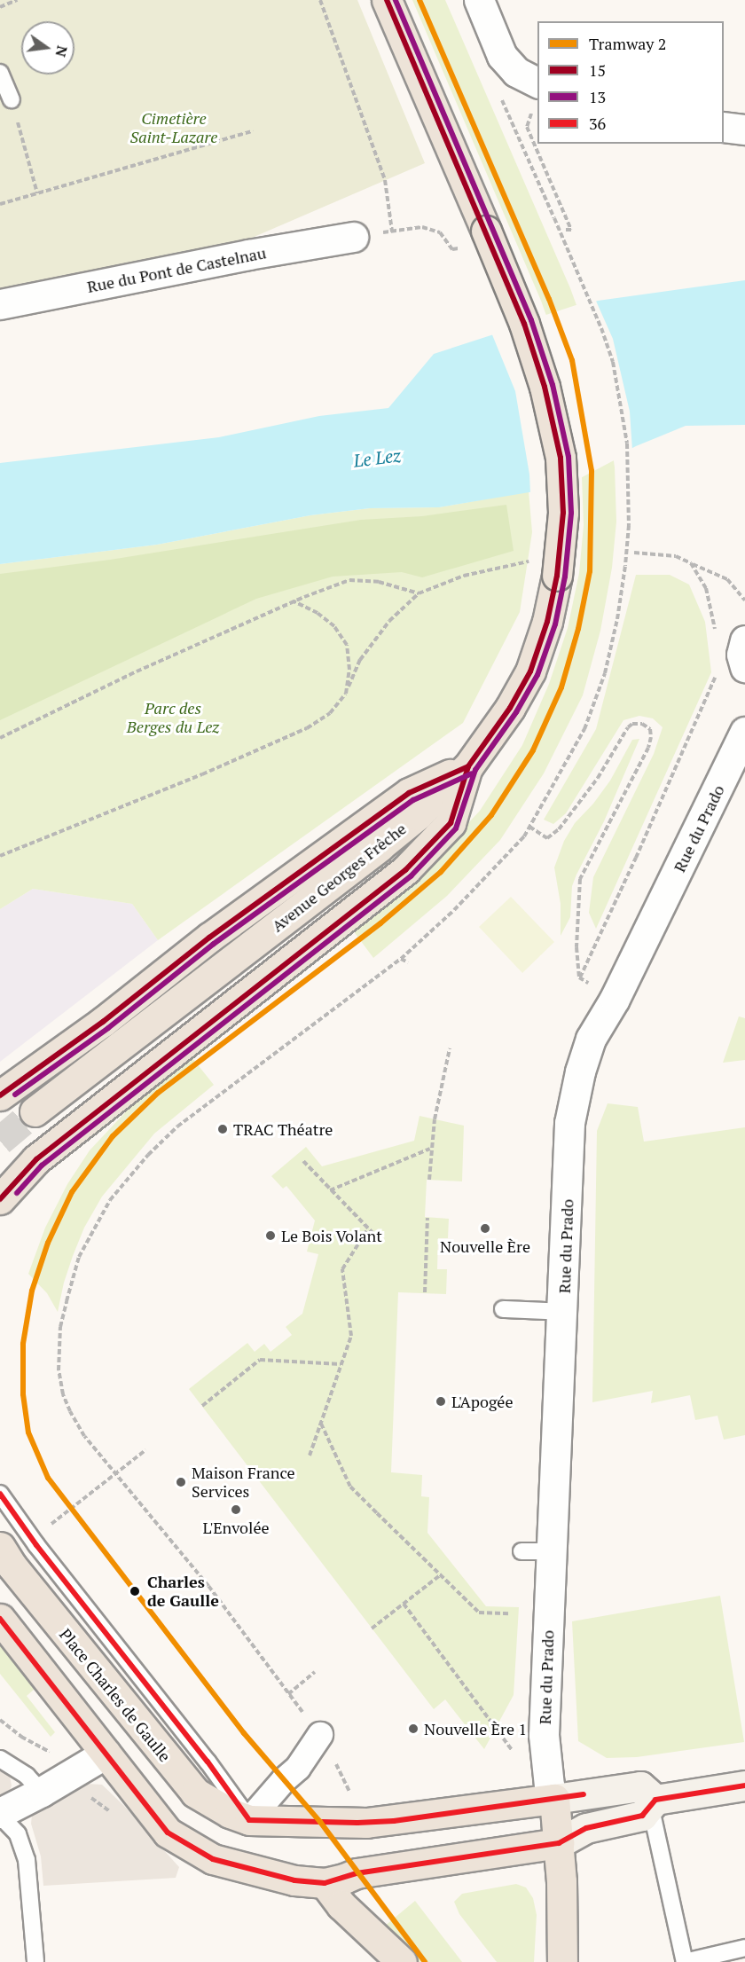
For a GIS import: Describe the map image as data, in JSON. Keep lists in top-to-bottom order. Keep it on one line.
{"streets":{"main road":["Avenue Georges Frêche","Place Charles de Gaulle"],"street":["Rue du Pont de Castelnau","Rue du Prado"]},"crossings":[["Rue du Prado","Place Charles de Gaulle"]],"water":["Le Lez"],"parks":["Cimetière Saint-Lazare","Parc des Berges du Lez"],"places":["TRAC Théatre","Nouvelle Ère","Le Bois Volant","L'Apogée","Maison France Services","L'Envolée","Charles de Gaulle","Nouvelle Ère 1"],"lines":["tram line 2","transit line 15","transit line 13","transit line 36"],"legend":["Tramway 2","15","13","36"],"north":"right"}
